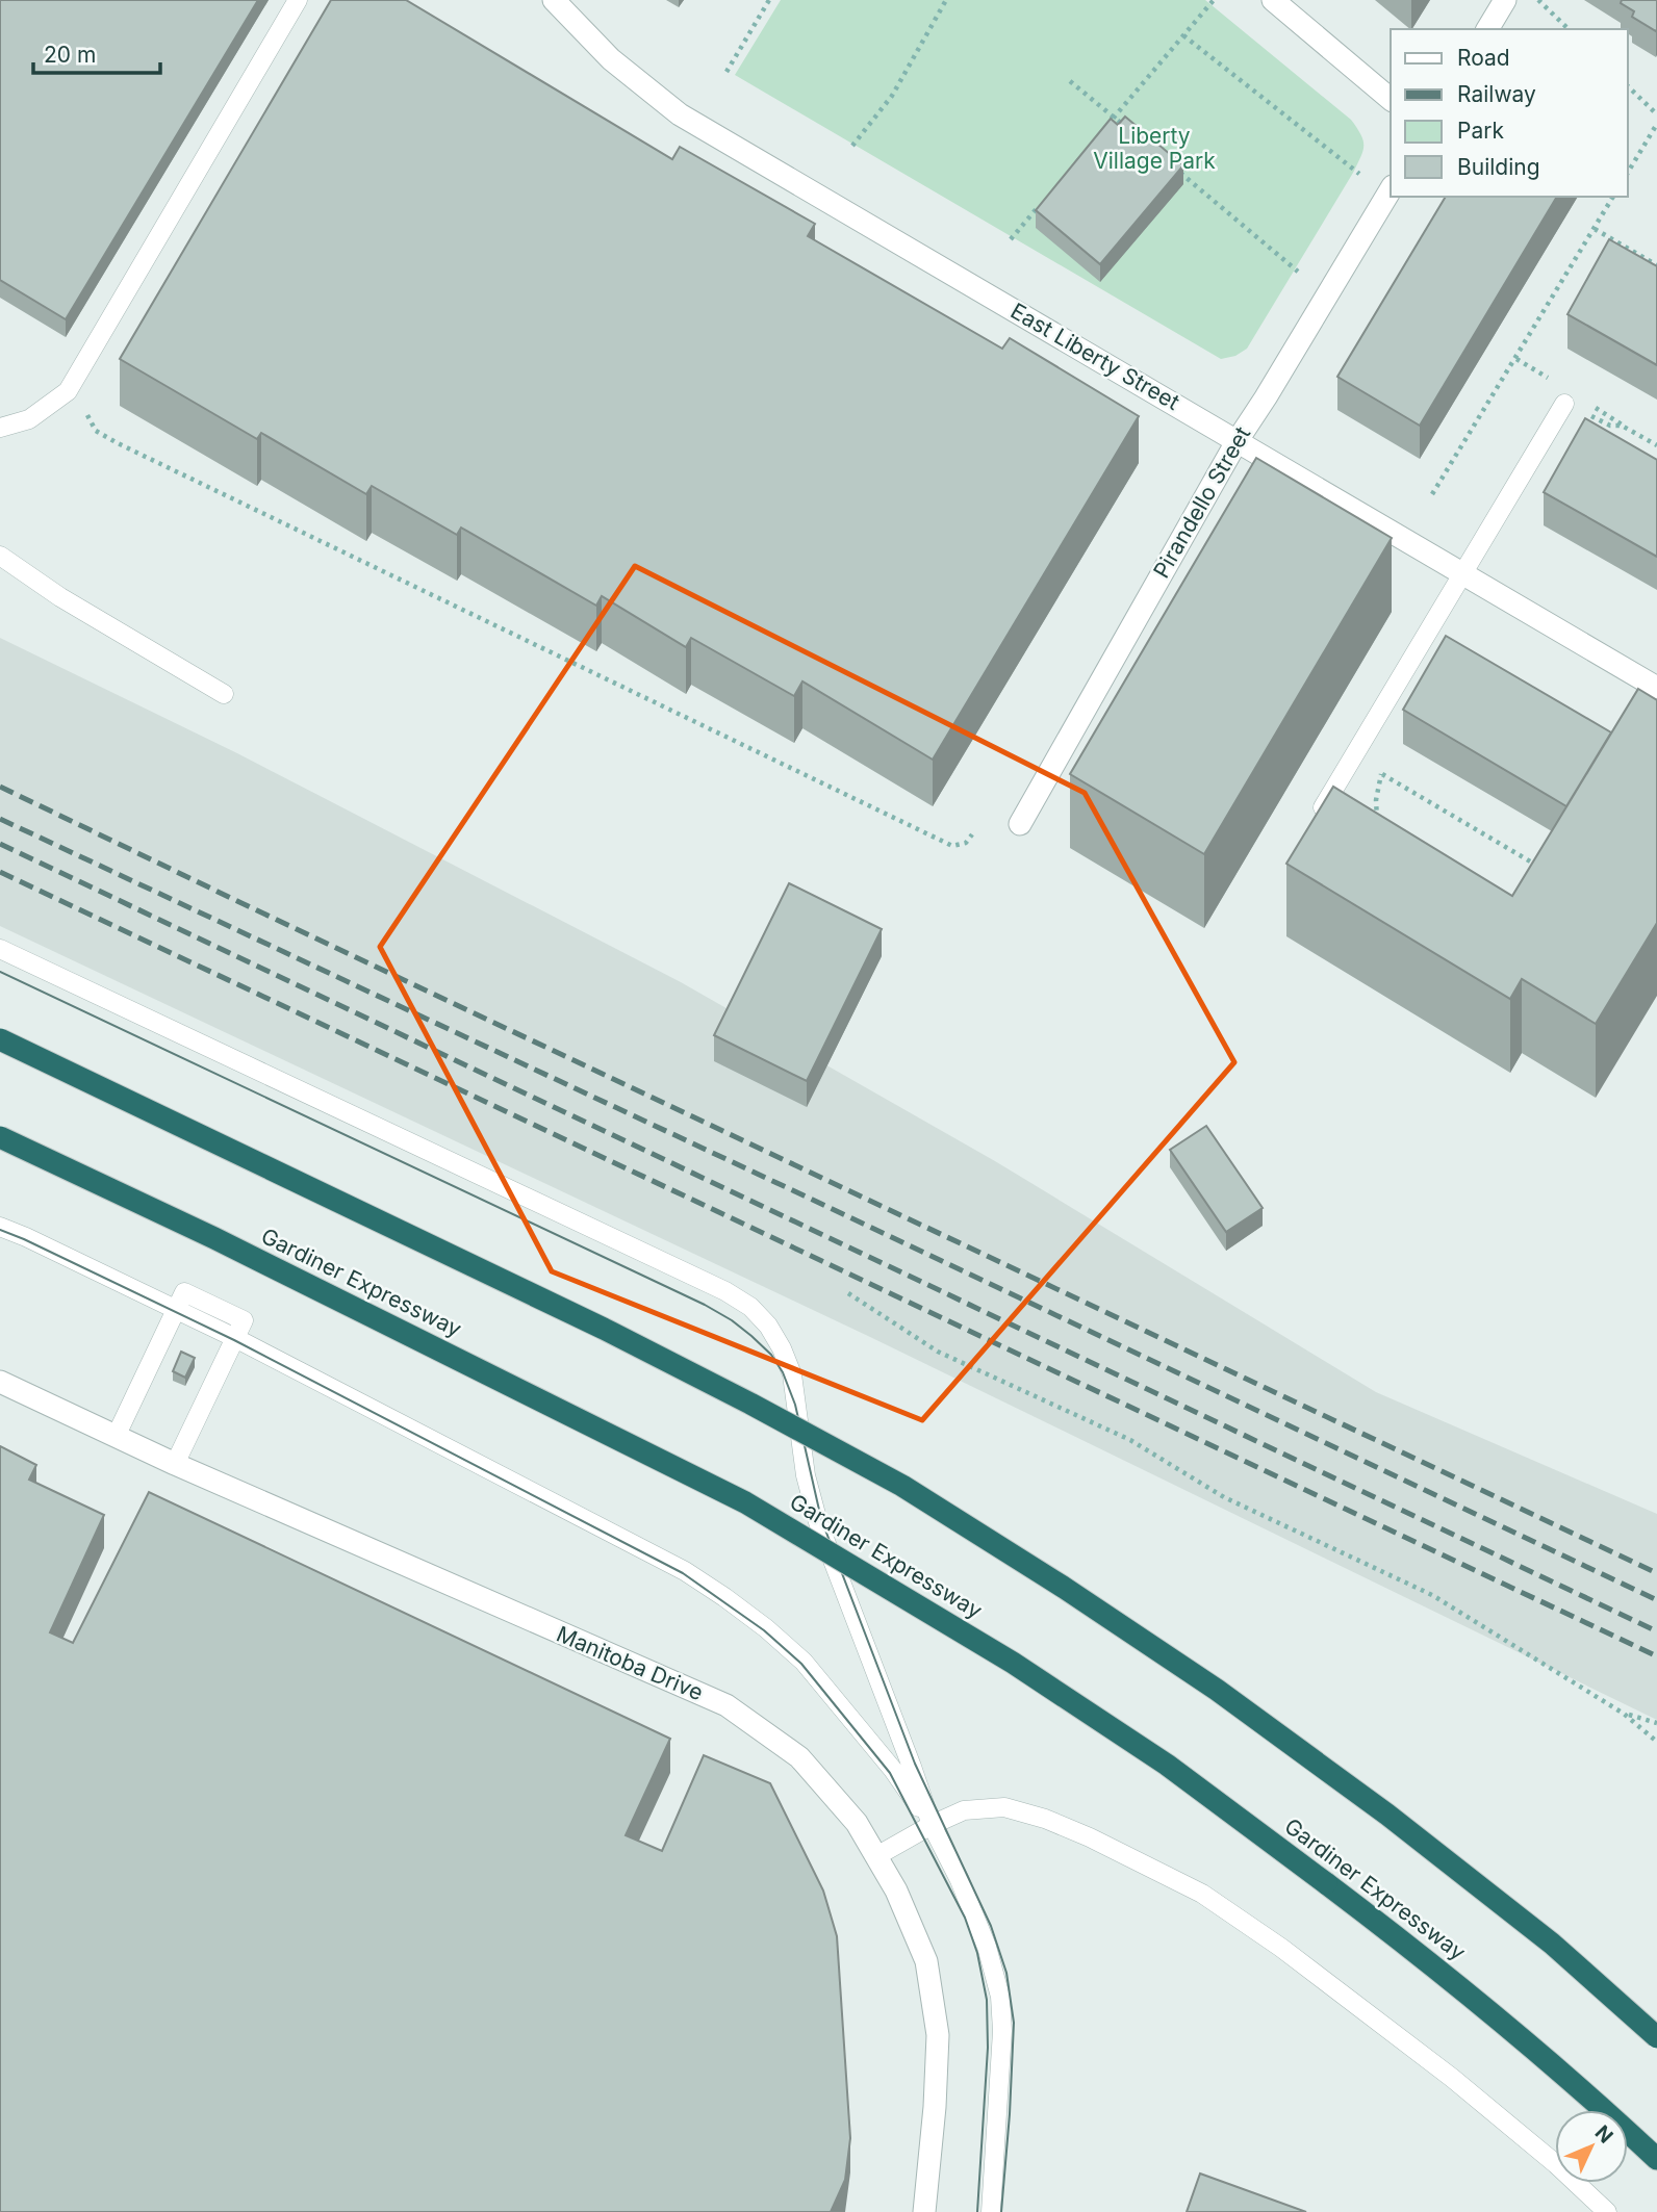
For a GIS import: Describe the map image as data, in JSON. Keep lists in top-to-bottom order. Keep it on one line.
{"streets":{"highway":["Gardiner Expressway"],"street":["East Liberty Street","Pirandello Street","Manitoba Drive"]},"crossings":[["East Liberty Street","Pirandello Street"]],"parks":["Liberty Village Park"],"legend":["Road","Railway","Park","Building"],"scale_bar":"20 m","north":"top right"}
